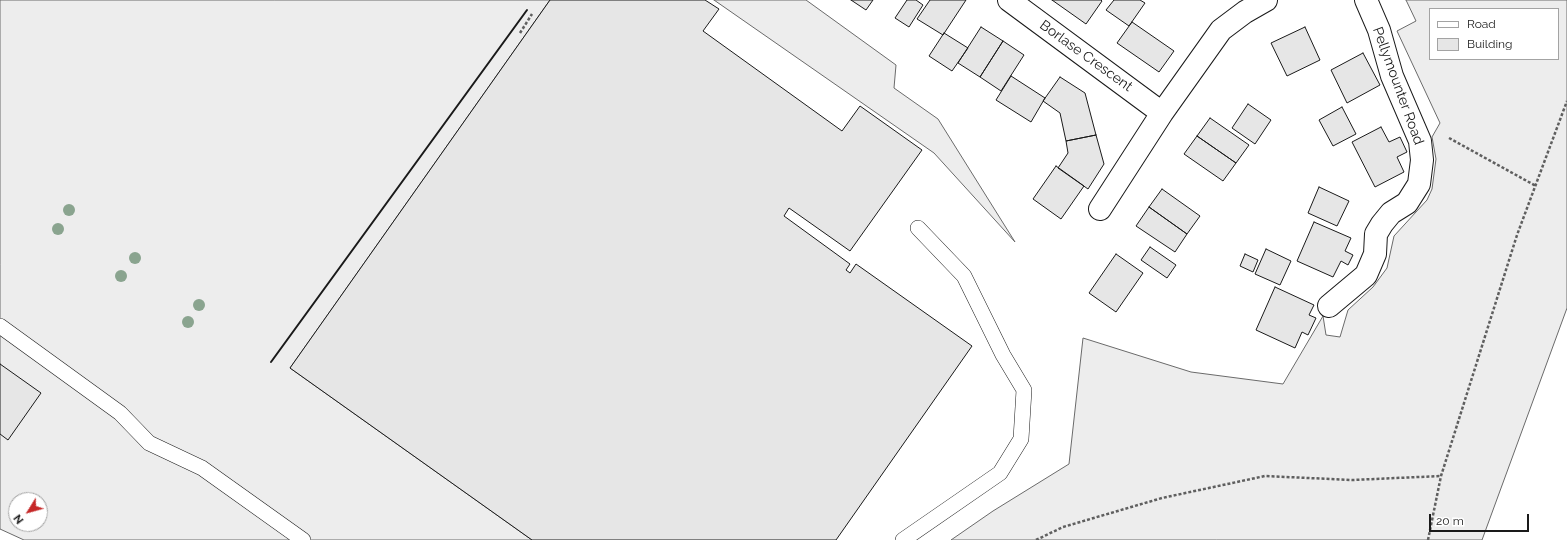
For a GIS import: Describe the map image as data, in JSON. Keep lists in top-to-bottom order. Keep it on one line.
{"streets":{"street":["Borlase Crescent","Pellymounter Road"]},"legend":["Road","Building"],"scale_bar":"20 m","north":"bottom left"}
